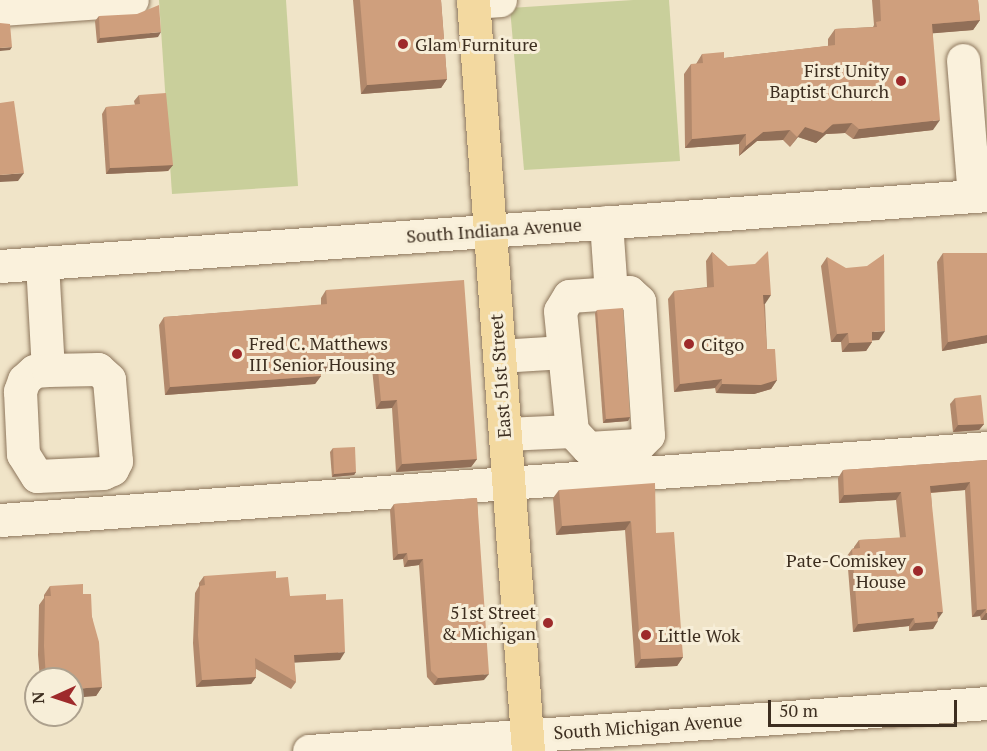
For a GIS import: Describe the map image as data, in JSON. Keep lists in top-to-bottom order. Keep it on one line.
{"streets":{"main road":["East 51st Street"],"street":["South Indiana Avenue","South Michigan Avenue"]},"crossings":[["South Indiana Avenue","East 51st Street"],["East 51st Street","South Michigan Avenue"]],"places":["Glam Furniture","First Unity Baptist Church","Citgo","Fred C. Matthews III Senior Housing","Pate-Comiskey House","51st Street & Michigan","Little Wok"],"scale_bar":"50 m","north":"left"}
